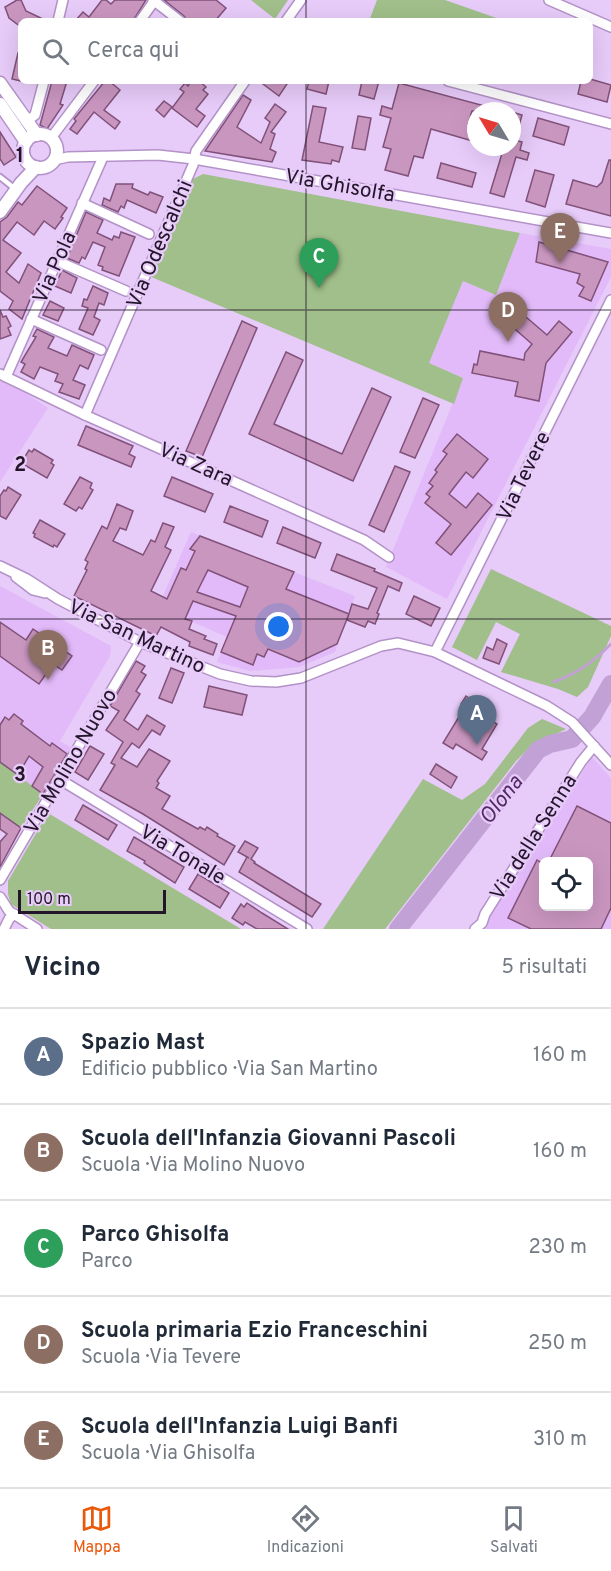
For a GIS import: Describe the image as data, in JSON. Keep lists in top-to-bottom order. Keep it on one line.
{"streets":{"street":["Via Ghisolfa","Via Odescalchi","Via Pola","Via Zara","Via Tevere","Via San Martino","Via Molino Nuovo","Via della Senna","Via Tonale"]},"crossings":[["Via Ghisolfa","Via Odescalchi"],["Via Ghisolfa","Via Pola"],["Via Odescalchi","Via Zara"],["Via Pola","Via Zara"],["Via Tevere","Via San Martino"],["Via San Martino","Via Molino Nuovo"],["Via San Martino","Via della Senna"],["Via Molino Nuovo","Via Tonale"]],"water":["Olona"],"scale_bar":"100 m","north":"top left","page":{"search":"Cerca qui","pins":["E","C","D","B","A"],"scale":"100 m","heading":["Vicino","5 risultati"],"list":[{"mark":"A","name":"Spazio Mast","note":"Edificio pubblico · Via San Martino","value":"160 m"},{"mark":"B","name":"Scuola dell'Infanzia Giovanni Pascoli","note":"Scuola · Via Molino Nuovo","value":"160 m"},{"mark":"C","name":"Parco Ghisolfa","note":"Parco","value":"230 m"},{"mark":"D","name":"Scuola primaria Ezio Franceschini","note":"Scuola · Via Tevere","value":"250 m"},{"mark":"E","name":"Scuola dell'Infanzia Luigi Banfi","note":"Scuola · Via Ghisolfa","value":"310 m"}],"nav":["Mappa","Indicazioni","Salvati"]},"grid":{"rows":["1","2","3"]}}
